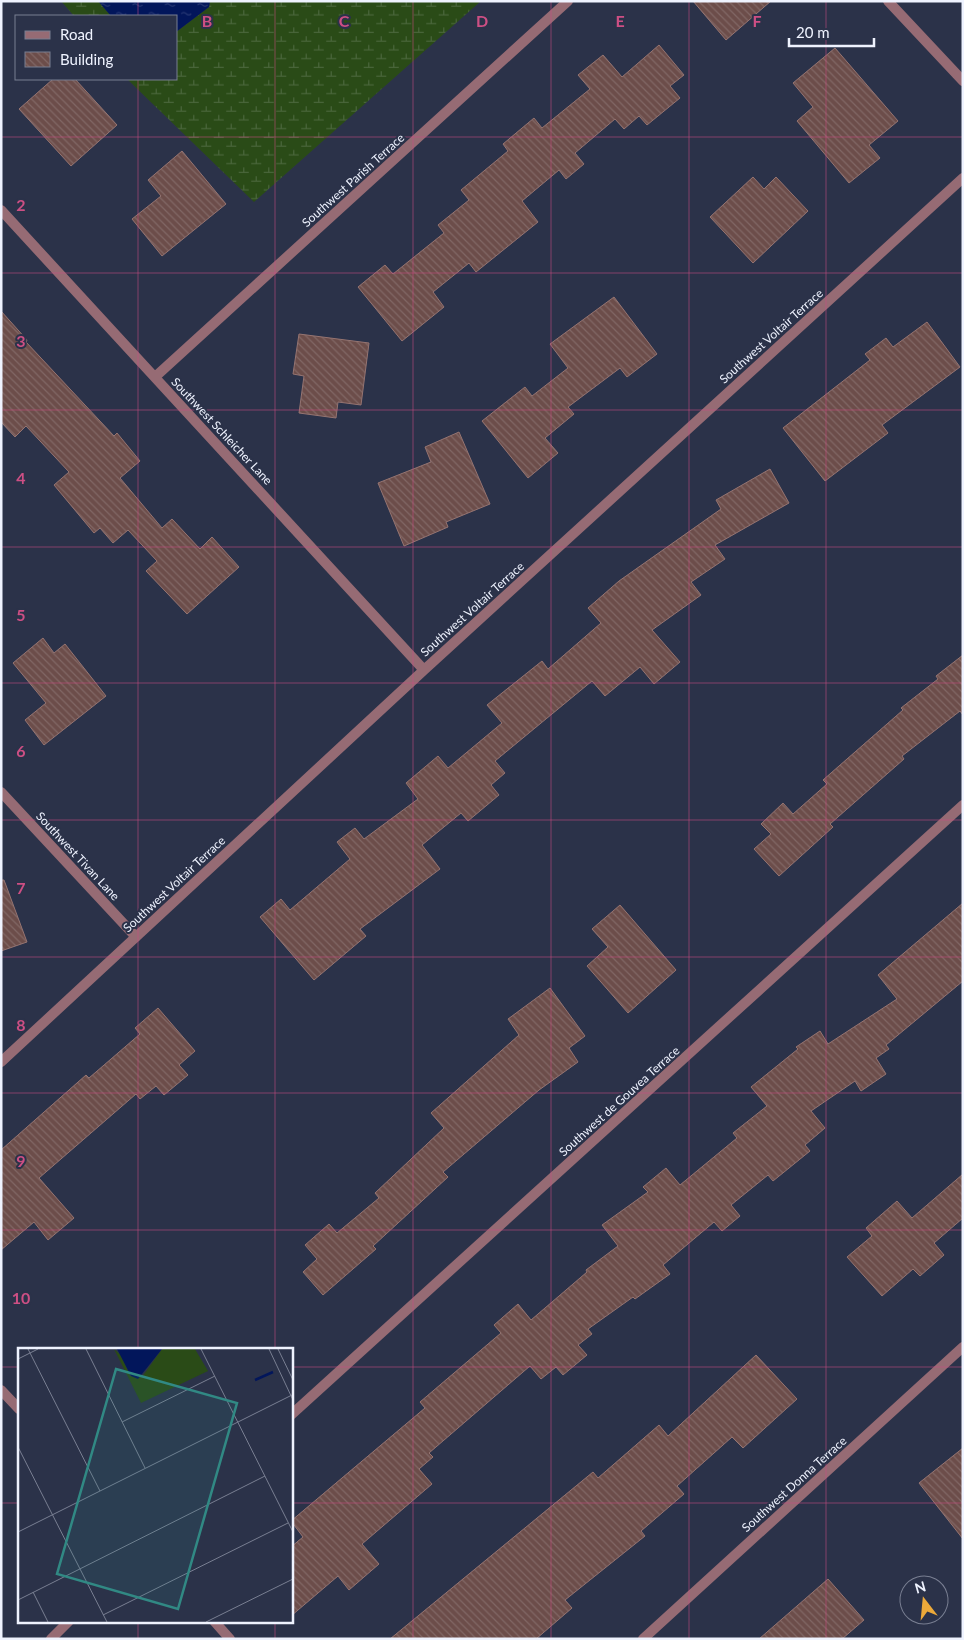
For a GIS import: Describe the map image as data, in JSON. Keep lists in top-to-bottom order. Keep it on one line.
{"streets":{"street":["Southwest Parish Terrace","Southwest Voltair Terrace","Southwest Schleicher Lane","Southwest Tivan Lane","Southwest de Gouvea Terrace","Southwest Donna Terrace"]},"crossings":[["Southwest Parish Terrace","Southwest Schleicher Lane"],["Southwest Voltair Terrace","Southwest Schleicher Lane"],["Southwest Voltair Terrace","Southwest Tivan Lane"]],"legend":["Road","Building"],"scale_bar":"20 m","north":"top","grid":{"columns":["B","C","D","E","F"],"rows":["2","3","4","5","6","7","8","9","10"]}}
